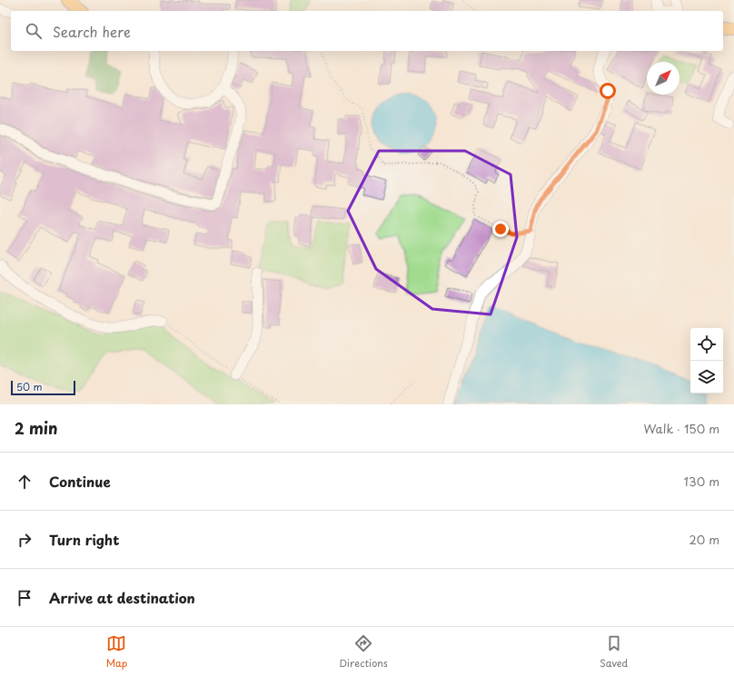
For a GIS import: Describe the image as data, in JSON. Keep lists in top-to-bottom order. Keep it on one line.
{"scale_bar":"50 m","north":"top right","page":{"search":"Search here","scale":"50 m","heading":["2 min","Walk · 150 m"],"list":[["Continue","130 m"],["Turn right","20 m"],"Arrive at destination"],"nav":["Map","Directions","Saved"]}}
